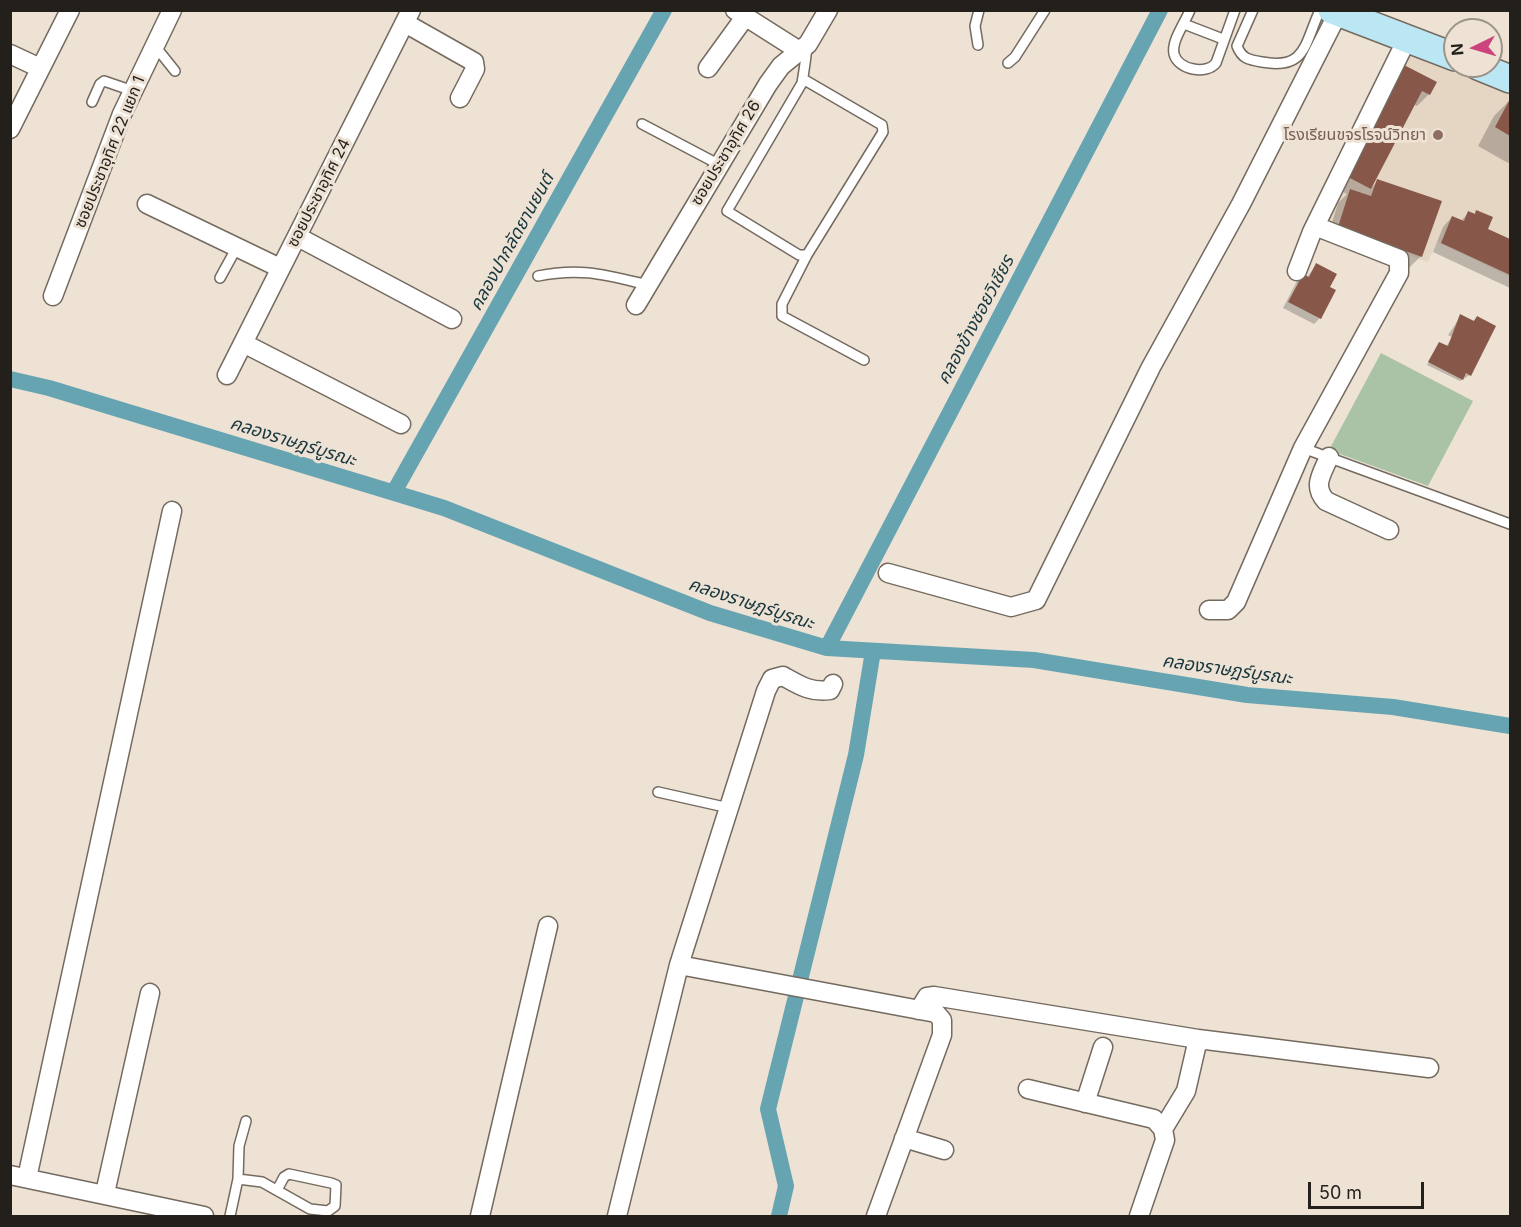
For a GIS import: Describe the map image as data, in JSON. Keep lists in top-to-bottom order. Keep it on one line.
{"streets":{"street":["ซอยประชาอุทิศ 22 แยก 1","ซอยประชาอุทิศ 26","ซอยประชาอุทิศ 24"]},"water":["คลองปากลัดยานยนต์","คลองข้างซอยวิเชียร","คลองราษฎร์บูรณะ"],"places":["โรงเรียนขจรโรจน์วิทยา"],"scale_bar":"50 m","north":"left"}
